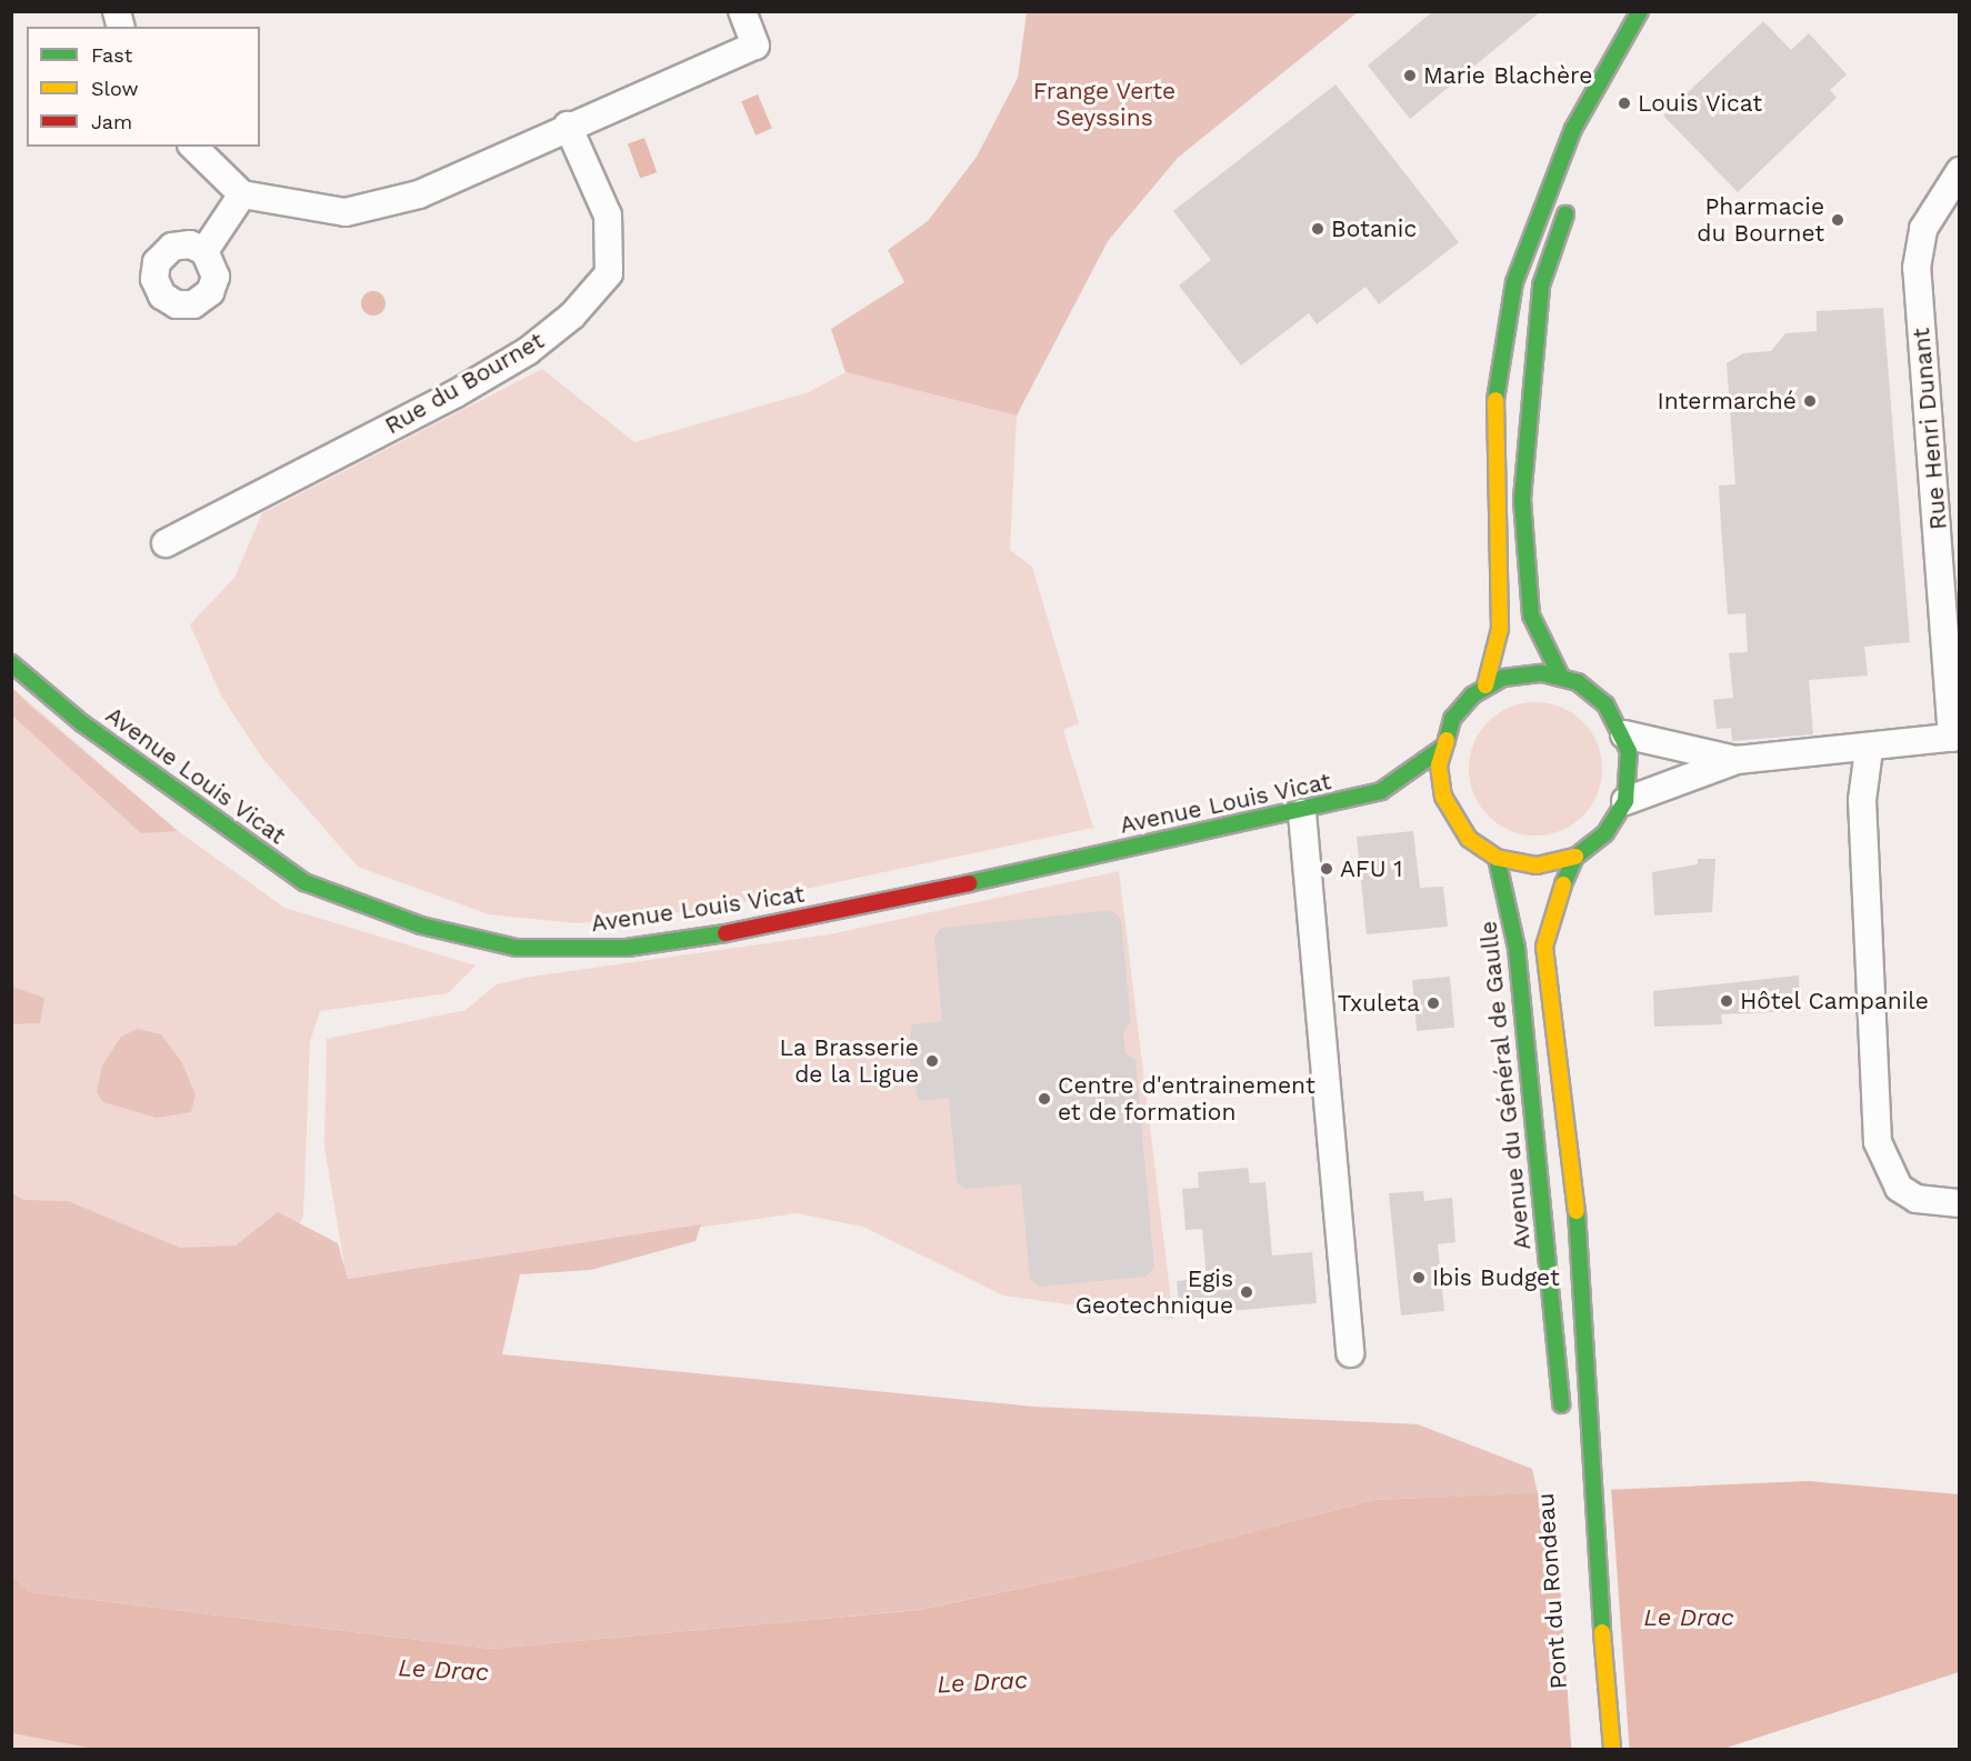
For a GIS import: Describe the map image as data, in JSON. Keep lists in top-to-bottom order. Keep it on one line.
{"streets":{"main road":["Avenue Louis Vicat","Avenue du Général de Gaulle"],"street":["Rue du Bournet","Rue Henri Dunant"]},"water":["Le Drac"],"parks":["Frange Verte Seyssins"],"places":["Marie Blachère","Louis Vicat","Pharmacie du Bournet","Botanic","Intermarché","AFU 1","Hôtel Campanile","Txuleta","La Brasserie de la Ligue","Centre d'entrainement et de formation","Ibis Budget","Egis Geotechnique"],"legend":["Fast","Slow","Jam"]}
